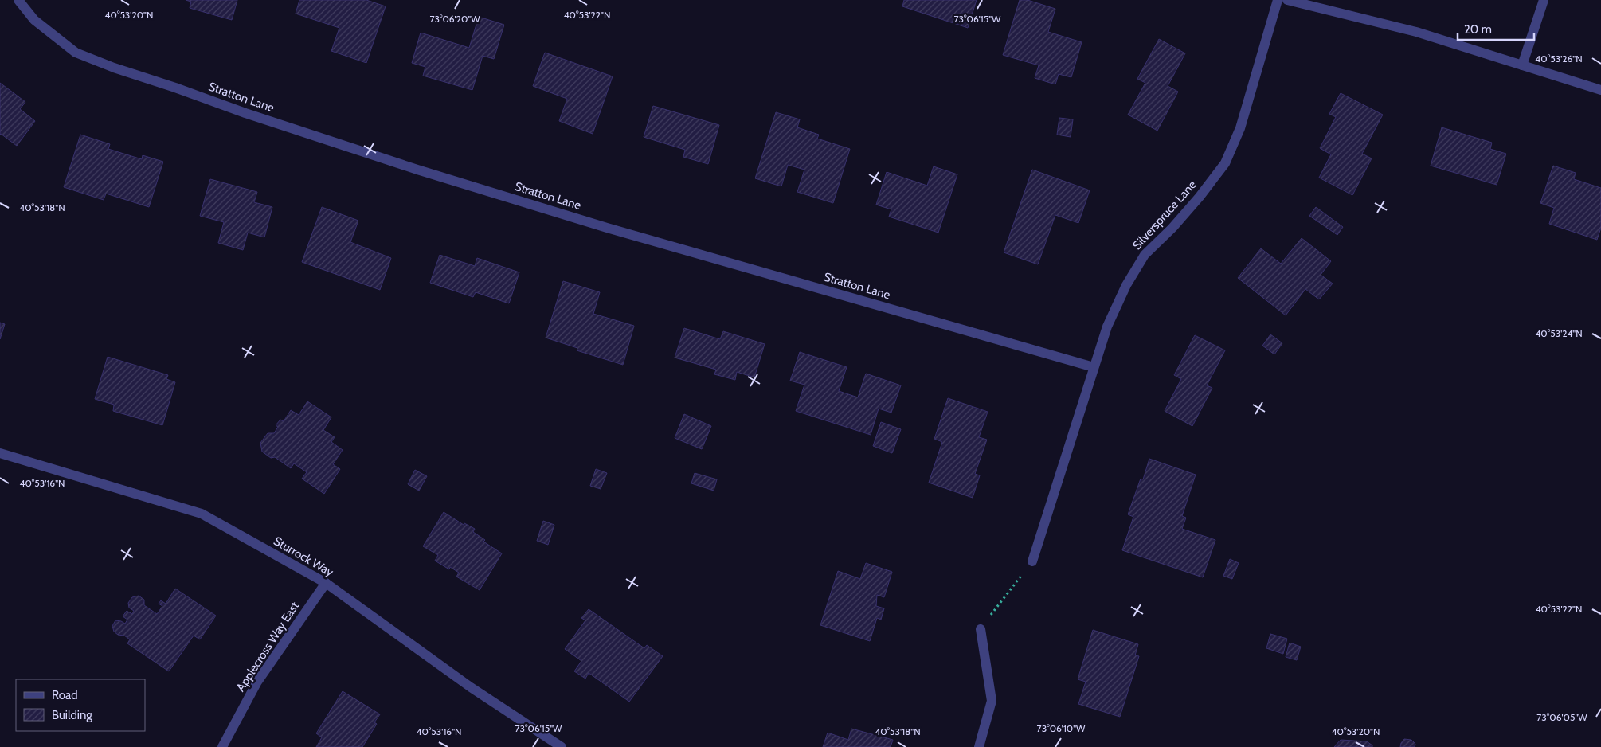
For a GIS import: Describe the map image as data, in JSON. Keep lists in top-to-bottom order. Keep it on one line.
{"streets":{"street":["Stratton Lane","Silverspruce Lane","Sturrock Way","Applecross Way East"]},"crossings":[["Stratton Lane","Silverspruce Lane"],["Sturrock Way","Applecross Way East"]],"legend":["Road","Building"],"scale_bar":"20 m","coordinates":["40°53'20\"N","40°53'22\"N","73°06'20\"W","73°06'15\"W","40°53'26\"N","40°53'18\"N","40°53'24\"N","40°53'16\"N","73°06'05\"W","73°06'10\"W"]}
